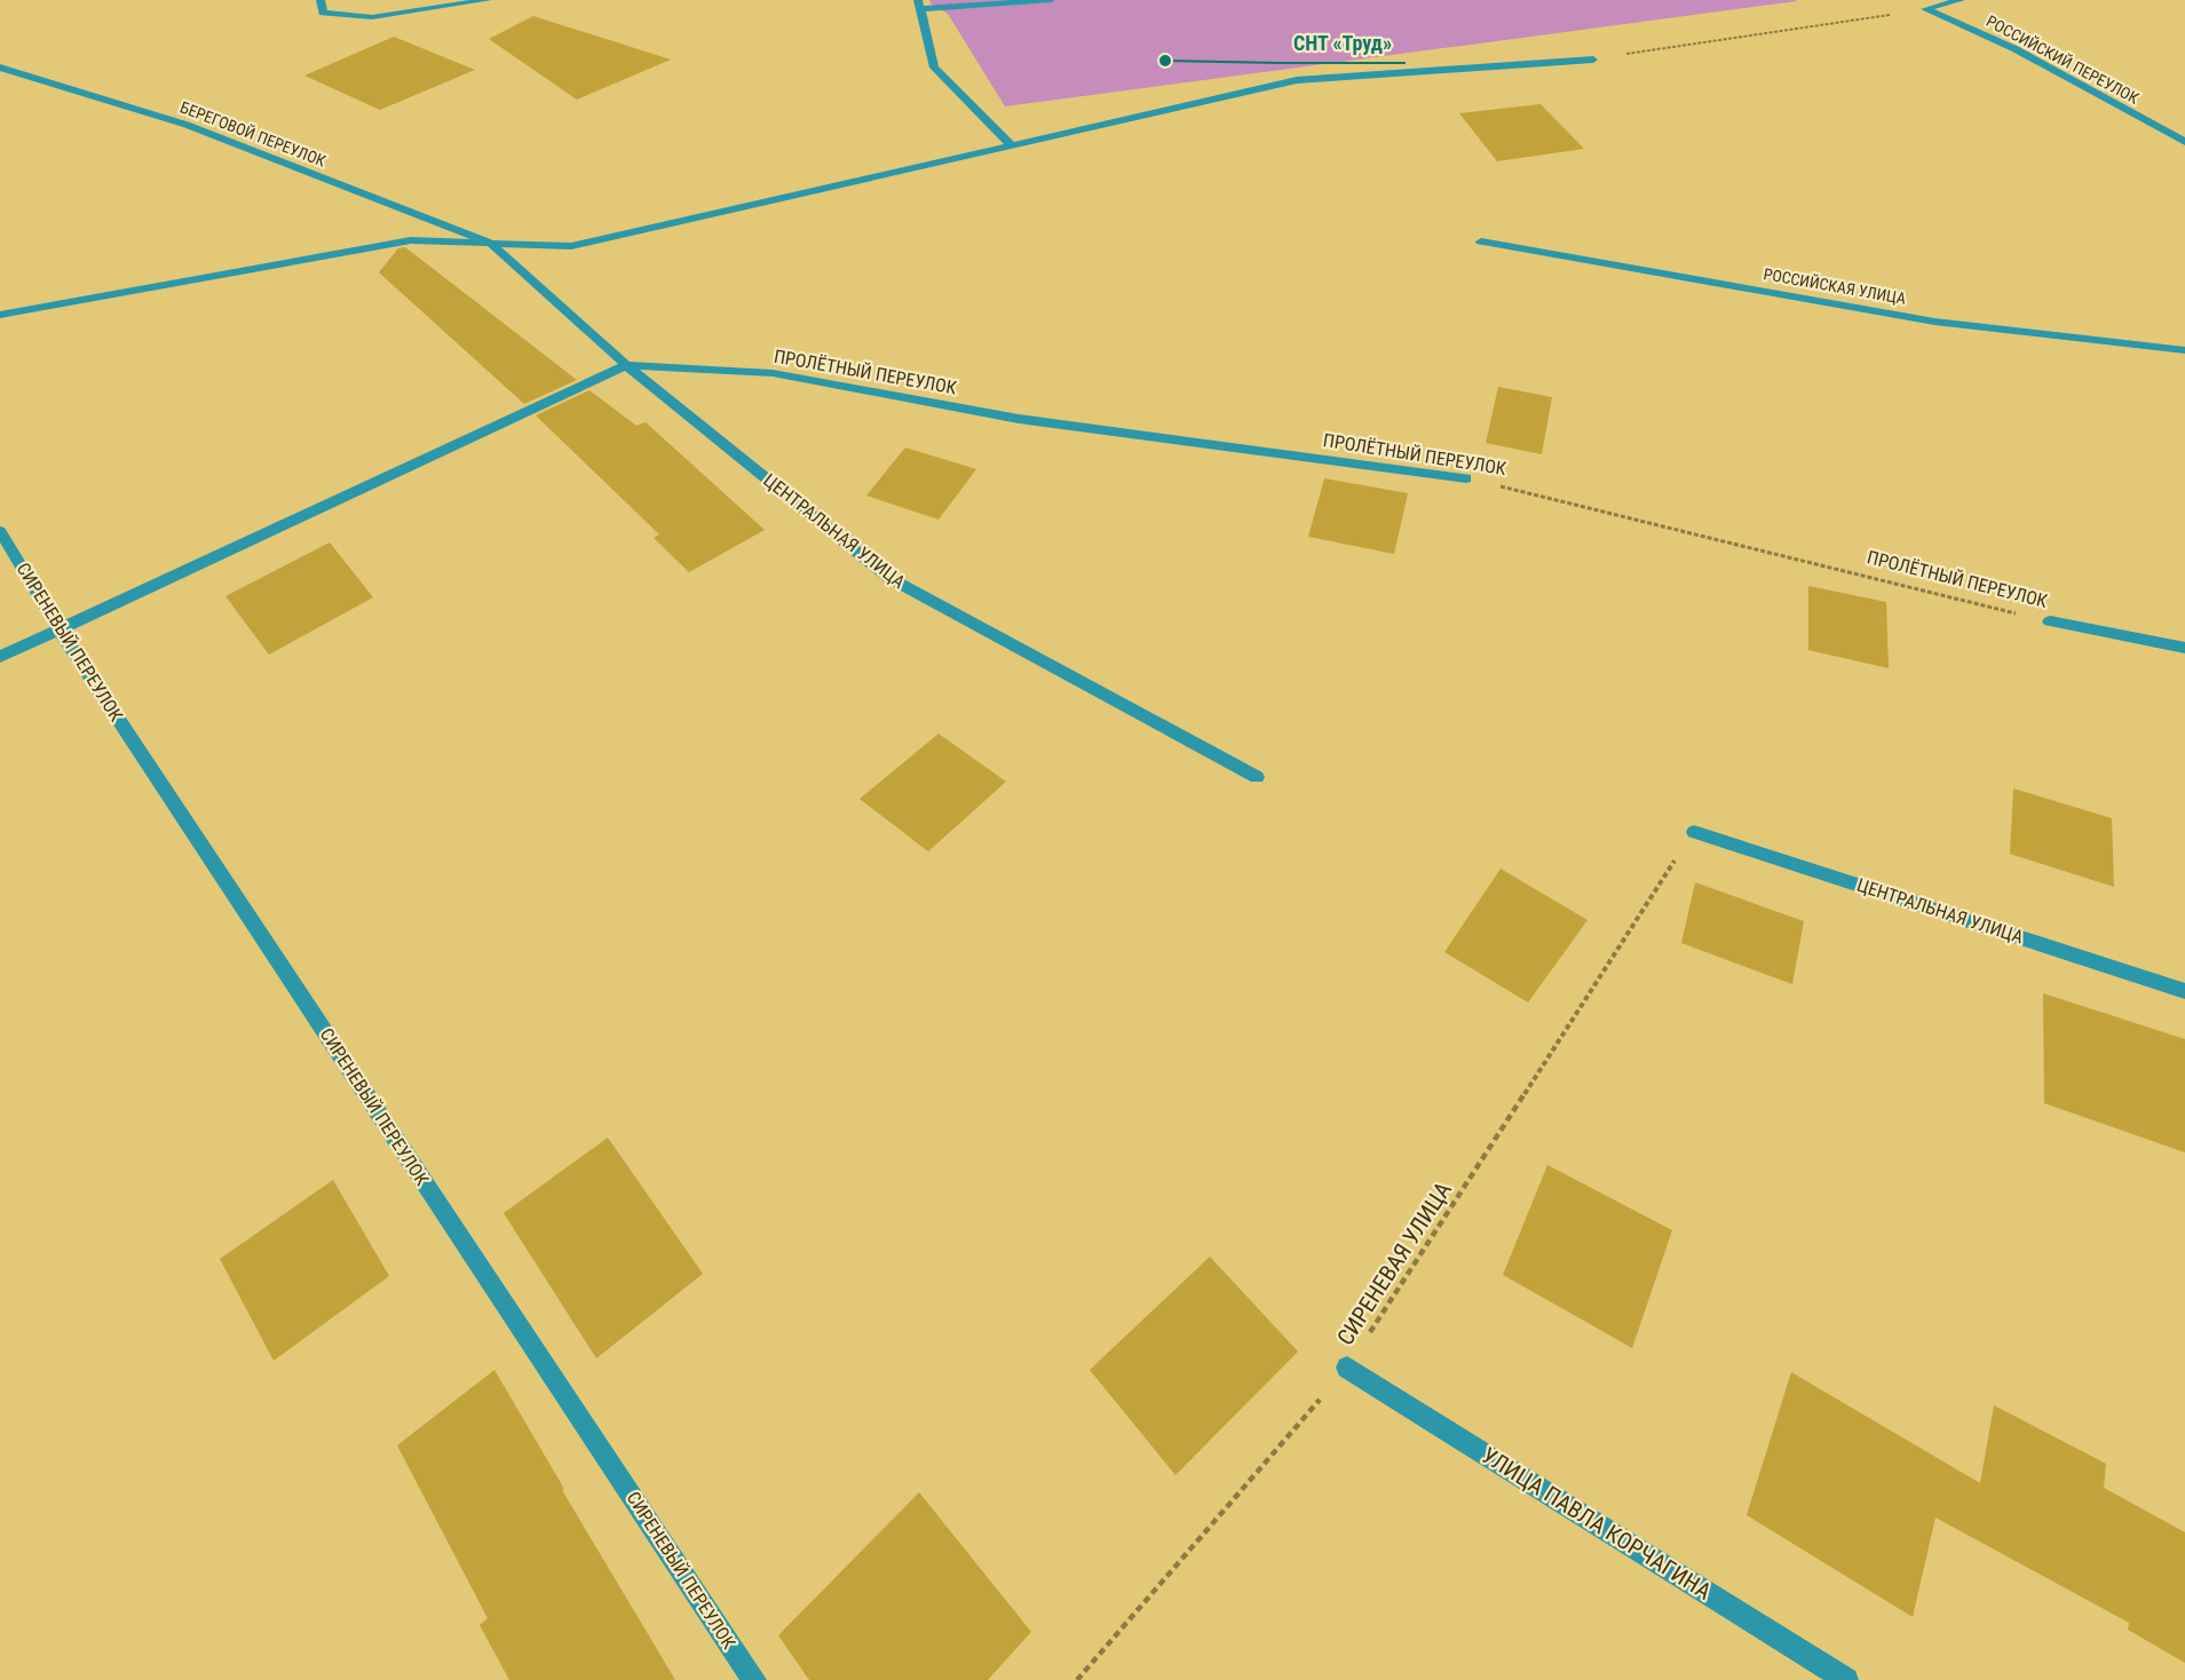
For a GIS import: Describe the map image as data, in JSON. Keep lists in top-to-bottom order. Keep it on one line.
{"streets":{"street":["РОССИЙСКИЙ ПЕРЕУЛОК","БЕРЕГОВОЙ ПЕРЕУЛОК","РОССИЙСКАЯ УЛИЦА","ПРОЛЁТНЫЙ ПЕРЕУЛОК","ЦЕНТРАЛЬНАЯ УЛИЦА","СИРЕНЕВЫЙ ПЕРЕУЛОК","УЛИЦА ПАВЛА КОРЧАГИНА"],"path":["СИРЕНЕВАЯ УЛИЦА"]},"crossings":[["БЕРЕГОВОЙ ПЕРЕУЛОК","ЦЕНТРАЛЬНАЯ УЛИЦА"],["ПРОЛЁТНЫЙ ПЕРЕУЛОК","ЦЕНТРАЛЬНАЯ УЛИЦА"],["ЦЕНТРАЛЬНАЯ УЛИЦА","СИРЕНЕВАЯ УЛИЦА"],["СИРЕНЕВАЯ УЛИЦА","УЛИЦА ПАВЛА КОРЧАГИНА"]],"places":["СНТ «Труд»"]}
